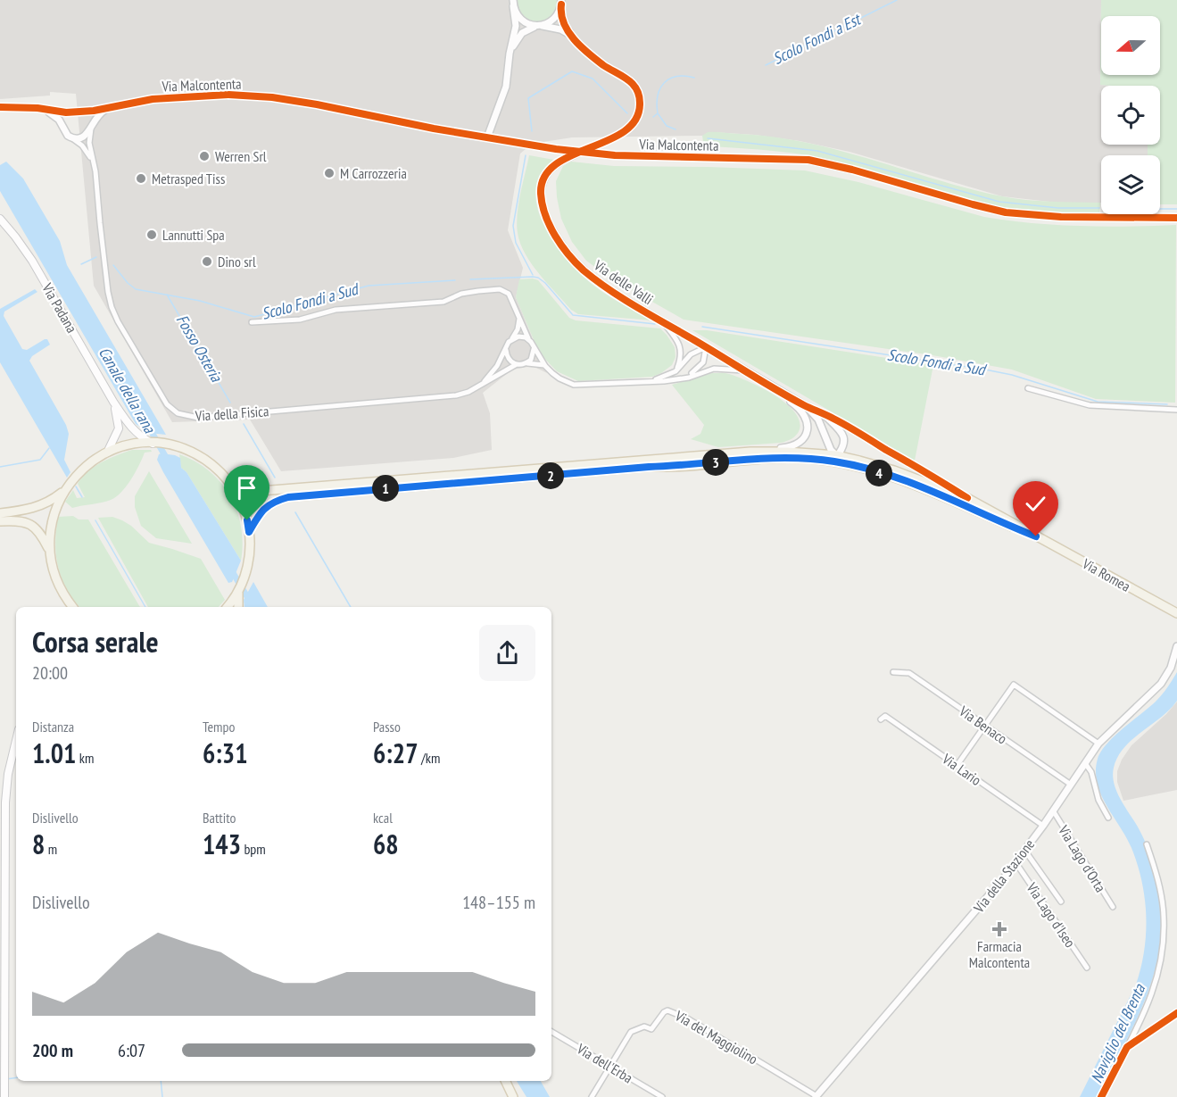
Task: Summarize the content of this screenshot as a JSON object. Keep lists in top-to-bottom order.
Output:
{
  "streets": {
    "main road": ["Via Padana", "Via Romea"],
    "street": [
      "Via Malcontenta",
      "Via delle Valli",
      "Via della Fisica",
      "Via Benaco",
      "Via Lario",
      "Via Lago d'Orta",
      "Via della Stazione",
      "Via Lago d'Iseo",
      "Via del Maggiolino",
      "Via dell'Erba"
    ]
  },
  "crossings": [
    ["Via Malcontenta", "Via della Fisica"],
    ["Via delle Valli", "Via della Fisica"],
    ["Via delle Valli", "Via Romea"],
    ["Via Benaco", "Via della Stazione"],
    ["Via Lario", "Via della Stazione"],
    ["Via Lago d'Orta", "Via della Stazione"],
    ["Via della Stazione", "Via Lago d'Iseo"],
    ["Via della Stazione", "Via del Maggiolino"],
    ["Via del Maggiolino", "Via dell'Erba"]
  ],
  "water": [
    "Scolo Fondi a Est",
    "Scolo Fondi a Sud",
    "Fosso Osteria",
    "Canale della rana",
    "Naviglio del Brenta"
  ],
  "places": {
    "other": [
      "Werren Srl",
      "M Carrozzeria",
      "Metrasped Tiss",
      "Lannutti Spa",
      "Dino srl"
    ],
    "health": ["Farmacia Malcontenta"]
  },
  "north": "left",
  "page": {
    "pins": [
      "3",
      "4",
      "2",
      "1"
    ],
    "heading": ["Corsa serale", "20:00"],
    "stats": [
      ["Distanza", "1.01 km"],
      ["Tempo", "6:31"],
      ["Passo", "6:27 /km"],
      ["Dislivello", "8 m"],
      ["Battito", "143 bpm"],
      ["kcal", "68"]
    ],
    "chart": ["Dislivello", "148–155 m"],
    "list": [
      {
        "name": "200 m",
        "note": "6:07"
      }
    ]
  }
}
